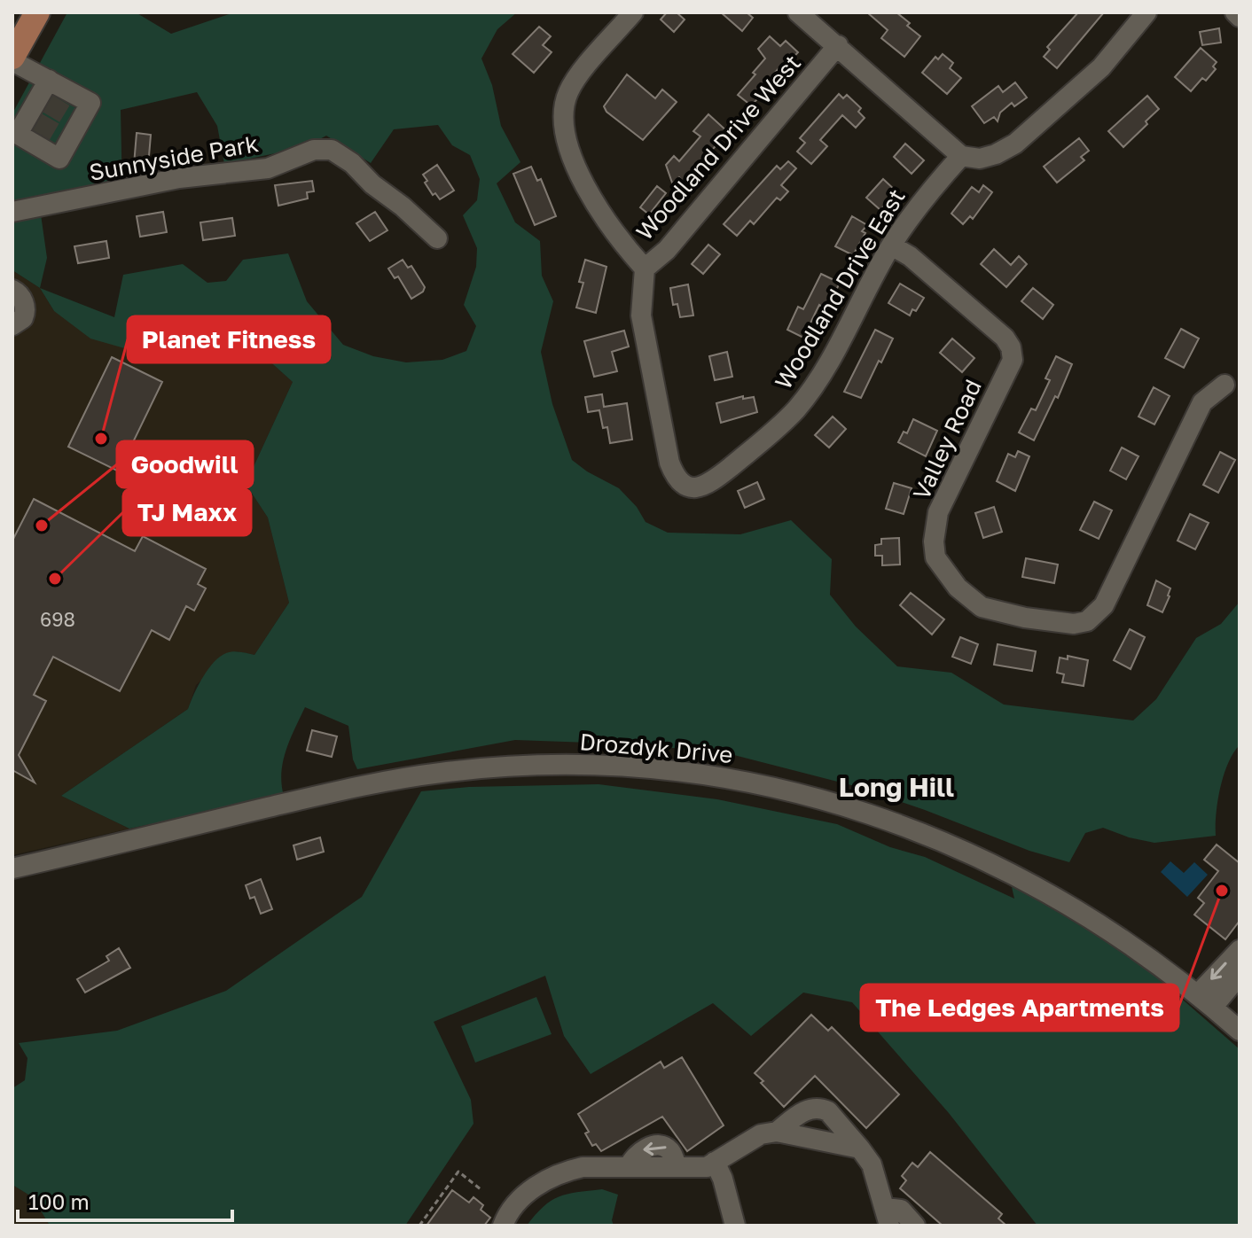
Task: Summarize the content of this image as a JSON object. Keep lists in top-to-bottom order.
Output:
{
  "streets": {
    "street": [
      "Woodland Drive West",
      "Sunnyside Park",
      "Woodland Drive East",
      "Valley Road",
      "Drozdyk Drive"
    ]
  },
  "crossings": [
    ["Woodland Drive West", "Woodland Drive East"],
    ["Woodland Drive East", "Valley Road"]
  ],
  "districts": ["Long Hill"],
  "places": [
    "Planet Fitness",
    "Goodwill",
    "TJ Maxx",
    "The Ledges Apartments"
  ],
  "house_numbers": ["698"],
  "scale_bar": "100 m"
}
